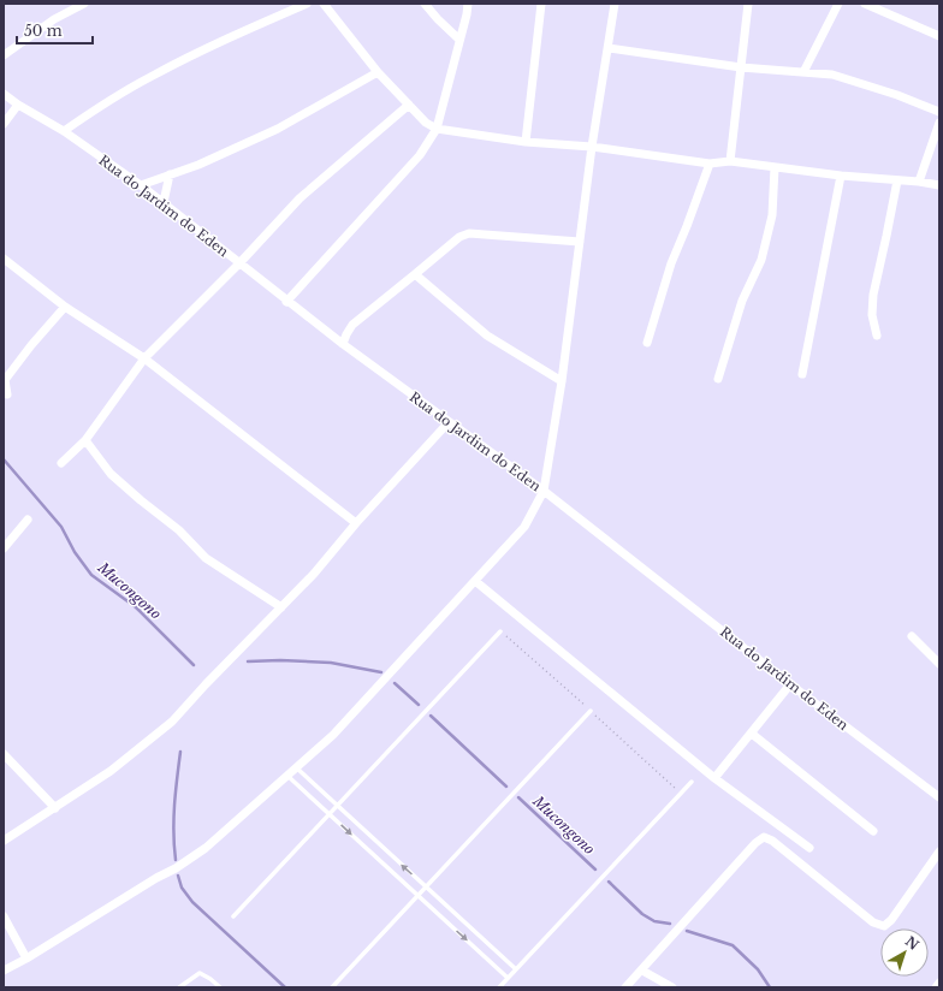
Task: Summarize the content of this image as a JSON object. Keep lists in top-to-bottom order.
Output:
{
  "streets": {
    "street": ["Rua do Jardim do Eden"]
  },
  "water": ["Mucongono"],
  "scale_bar": "50 m",
  "north": "top right"
}
